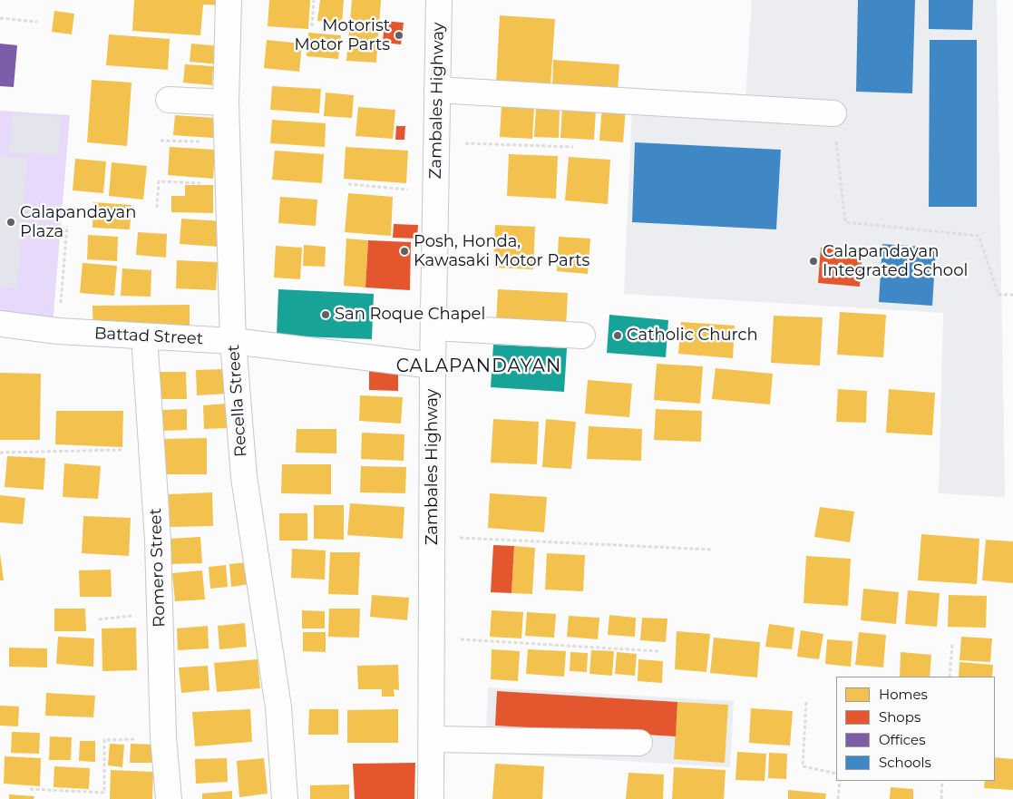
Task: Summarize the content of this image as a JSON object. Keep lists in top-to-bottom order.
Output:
{
  "streets": {
    "street": [
      "Zambales Highway",
      "Battad Street",
      "Recella Street",
      "Romero Street"
    ]
  },
  "crossings": [
    ["Zambales Highway", "Battad Street"],
    ["Battad Street", "Recella Street"],
    ["Battad Street", "Romero Street"]
  ],
  "districts": ["CALAPANDAYAN"],
  "places": [
    "Motorist Motor Parts",
    "Calapandayan Plaza",
    "Posh, Honda, Kawasaki Motor Parts",
    "Calapandayan Integrated School",
    "San Roque Chapel",
    "Catholic Church"
  ],
  "legend": [
    "Homes",
    "Shops",
    "Offices",
    "Schools"
  ]
}
